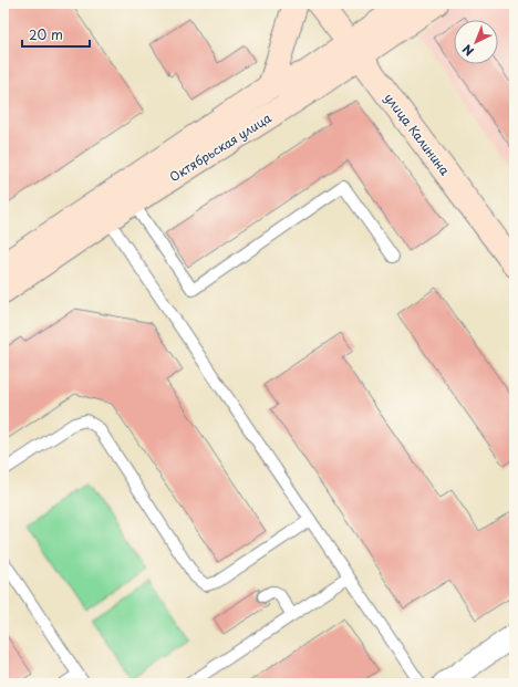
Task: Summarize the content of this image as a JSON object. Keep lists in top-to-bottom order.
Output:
{
  "streets": {
    "street": ["улица Калинина", "Октябрьская улица"]
  },
  "crossings": [
    ["улица Калинина", "Октябрьская улица"]
  ],
  "scale_bar": "20 m",
  "north": "bottom left"
}
